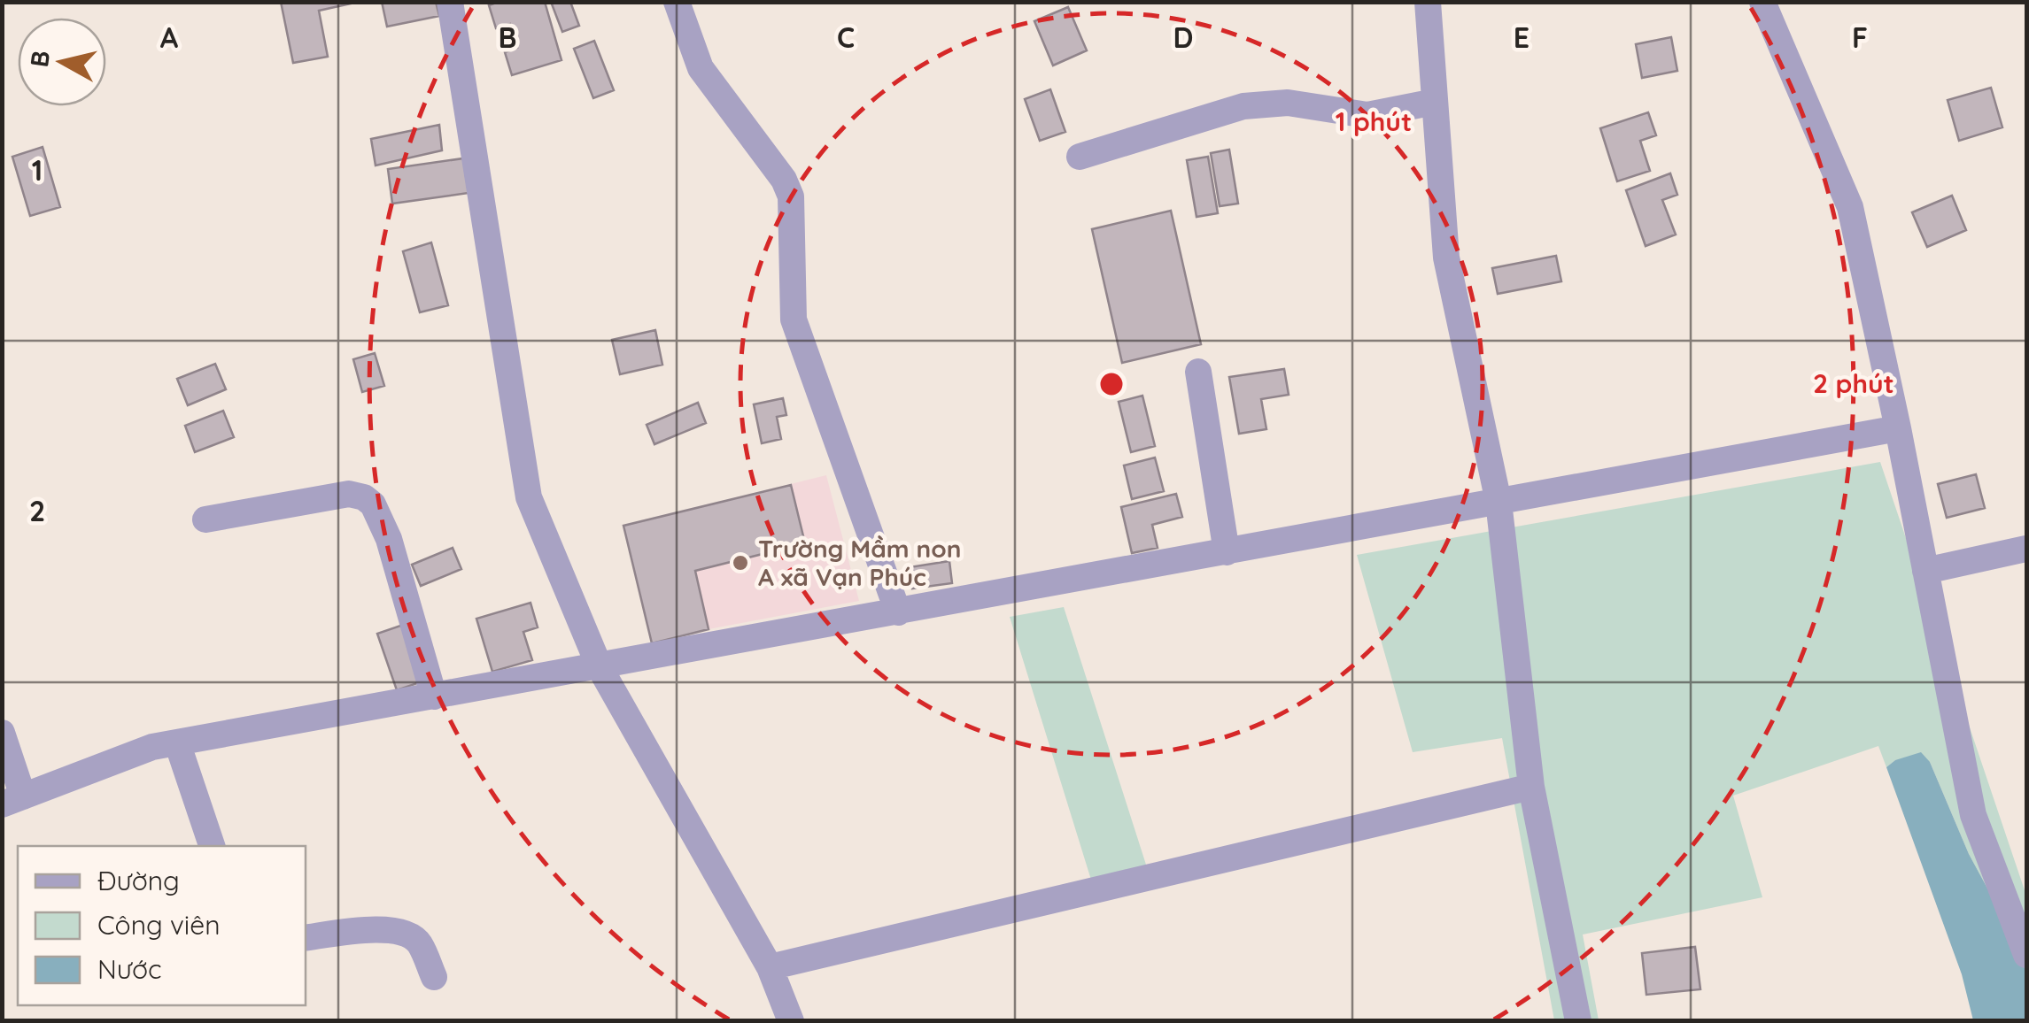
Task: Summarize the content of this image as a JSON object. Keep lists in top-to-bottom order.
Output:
{
  "places": ["Trường Mầm non A xã Vạn Phúc"],
  "legend": ["Đường", "Công viên", "Nước"],
  "north": "left",
  "grid": {
    "columns": [
      "A",
      "B",
      "C",
      "D",
      "E",
      "F"
    ],
    "rows": ["1", "2"]
  },
  "rings": ["1 phút", "2 phút"]
}
